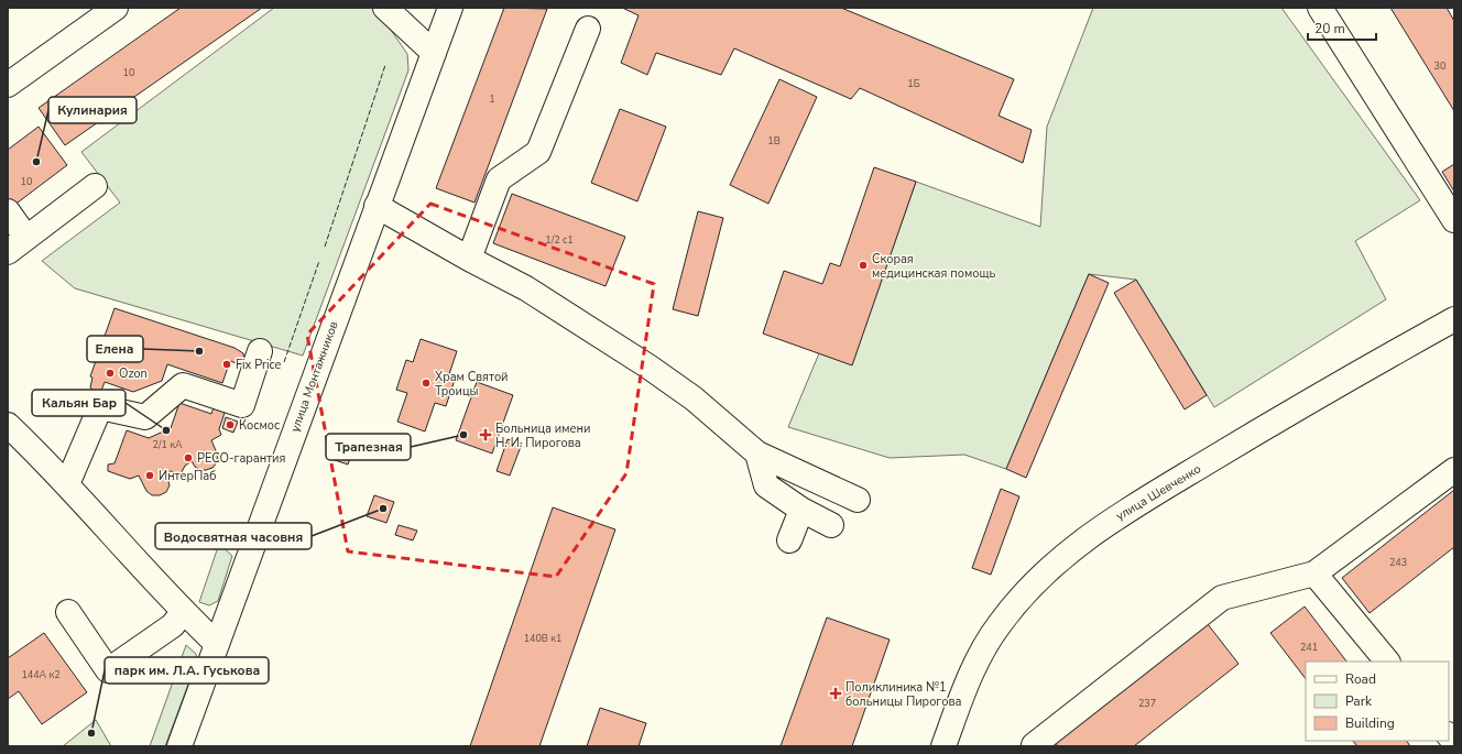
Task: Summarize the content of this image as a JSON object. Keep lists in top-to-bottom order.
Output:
{
  "streets": {
    "main road": ["улица Монтажников", "улица Шевченко"]
  },
  "places": {
    "other": [
      "Кулинария",
      "Скорая медицинская помощь",
      "Елена",
      "Fix Price",
      "Ozon",
      "Храм Святой Троицы",
      "Космос",
      "Кальян Бар",
      "Трапезная",
      "PECO-гарантия",
      "ИнтерПаб",
      "Водосвятная часовня",
      "парк им. Л.А. Гуськова"
    ],
    "health": ["Больница имени Н. И. Пирогова", "Поликлиника №1 больницы Пирогова"]
  },
  "house_numbers": [
    "30",
    "10",
    "1Б",
    "1",
    "1В",
    "10",
    "1/2 с1",
    "2/1 кА",
    "243",
    "140В к1",
    "241",
    "144А к2",
    "237"
  ],
  "legend": ["Road", "Park", "Building"],
  "scale_bar": "20 m"
}
